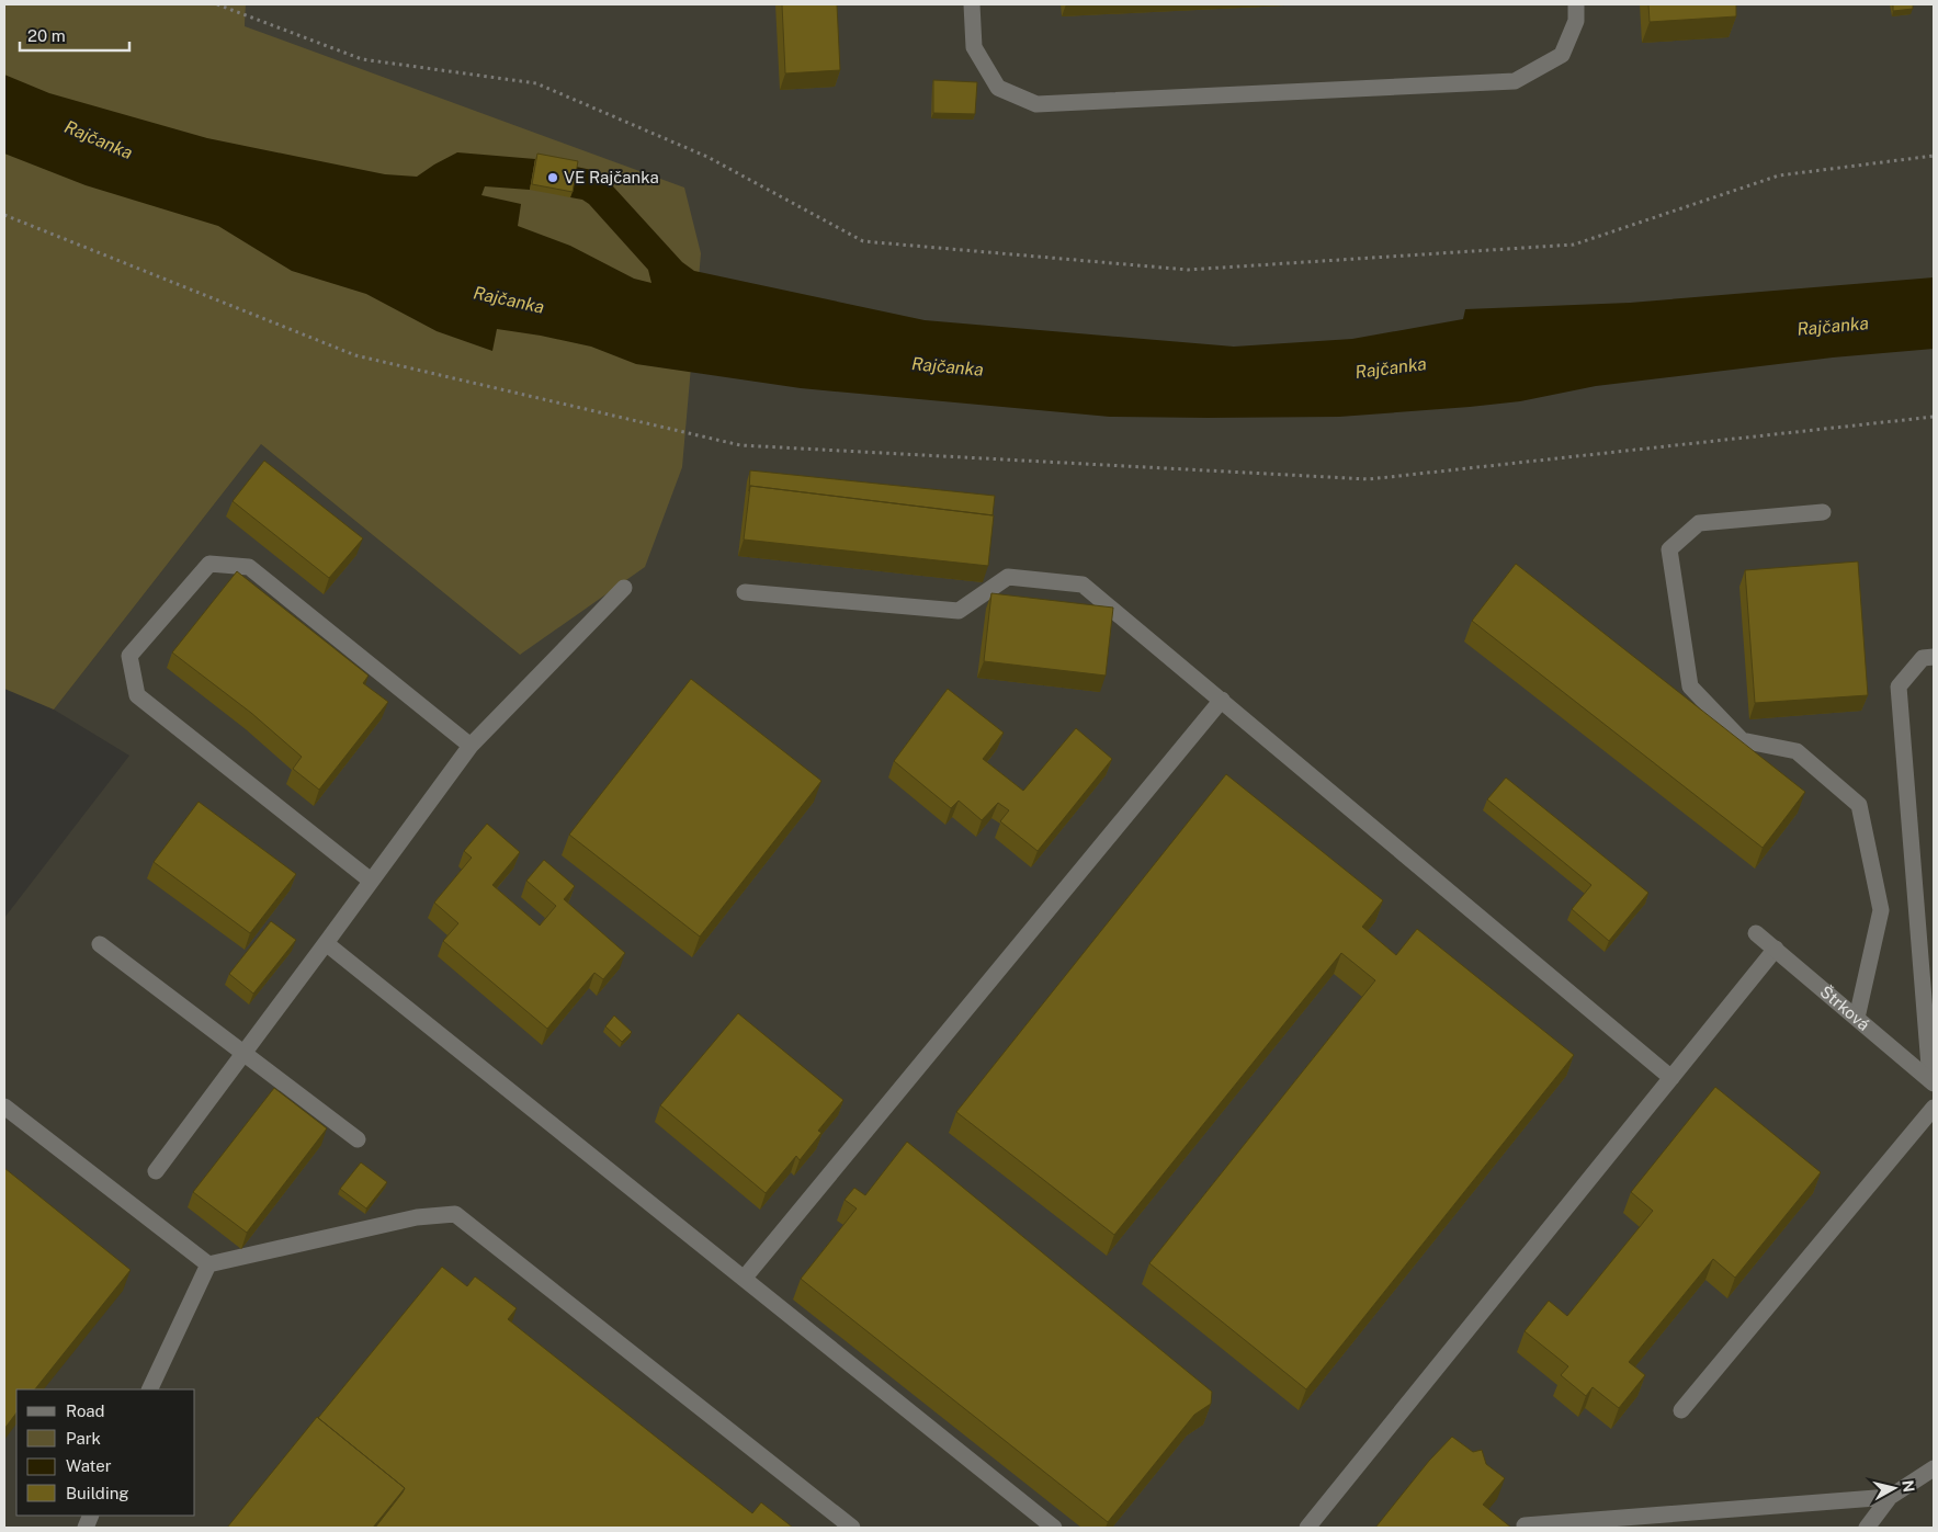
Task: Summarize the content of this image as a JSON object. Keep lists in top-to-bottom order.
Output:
{
  "streets": {
    "street": ["Štrková"]
  },
  "water": ["Rajčanka"],
  "places": ["VE Rajčanka"],
  "legend": [
    "Road",
    "Park",
    "Water",
    "Building"
  ],
  "scale_bar": "20 m",
  "north": "right"
}
